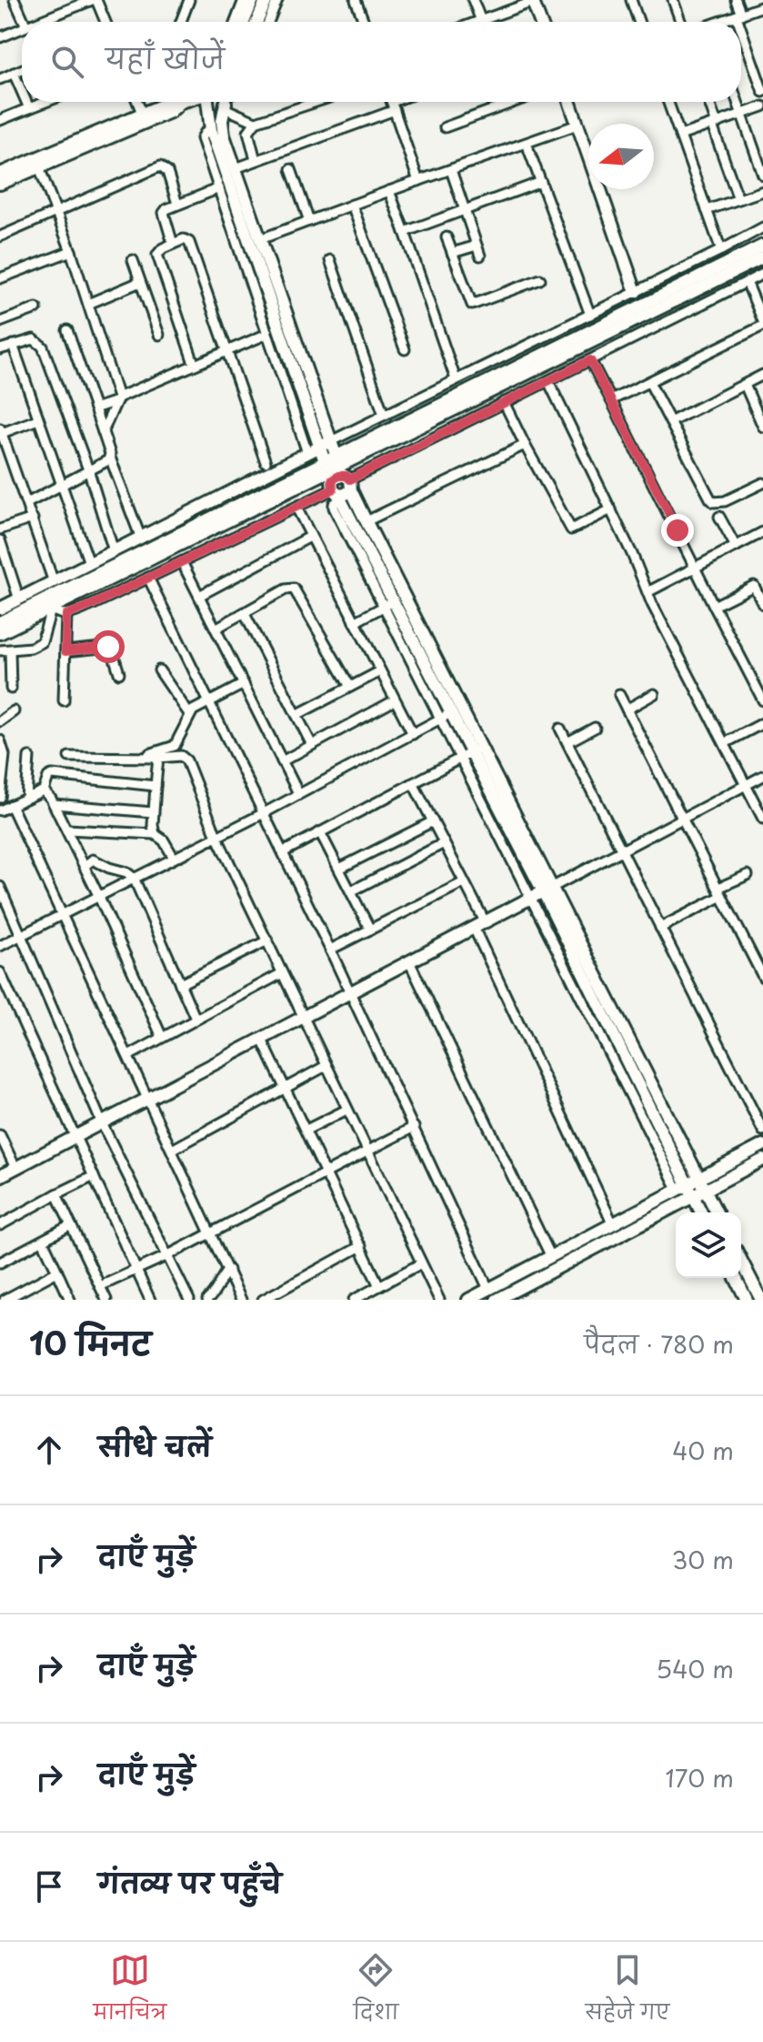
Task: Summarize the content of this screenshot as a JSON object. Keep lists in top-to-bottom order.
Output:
{
  "north": "left",
  "page": {
    "search": "यहाँ खोजें",
    "heading": ["10 मिनट", "पैदल · 780 m"],
    "list": [
      ["सीधे चलें", "40 m"],
      ["दाएँ मुड़ें", "30 m"],
      ["दाएँ मुड़ें", "540 m"],
      ["दाएँ मुड़ें", "170 m"],
      "गंतव्य पर पहुँचे"
    ],
    "nav": ["मानचित्र", "दिशा", "सहेजे गए"]
  }
}
